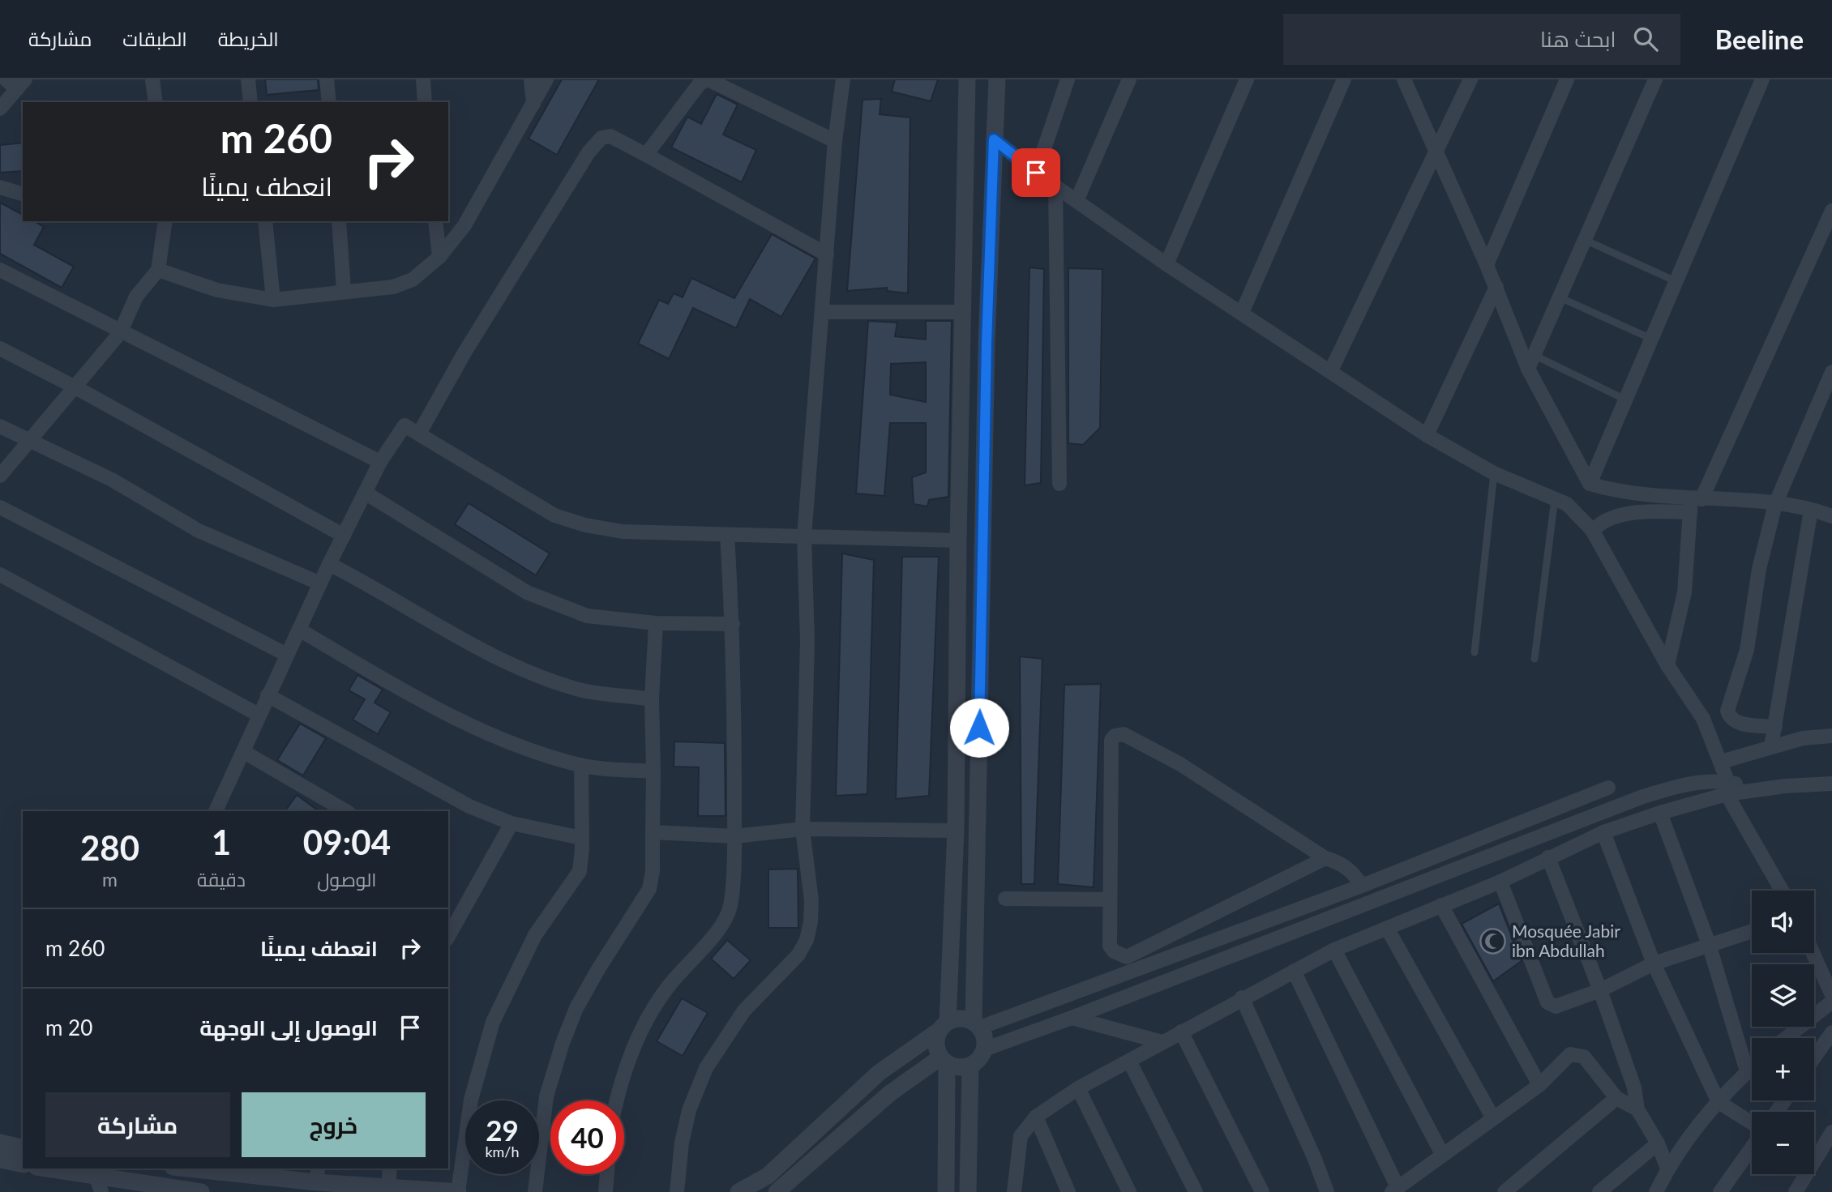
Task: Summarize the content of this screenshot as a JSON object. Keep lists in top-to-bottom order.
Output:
{
  "places": {
    "mosque": ["Mosquée Jabir ibn Abdullah"]
  },
  "page": {
    "header": "Beeline",
    "search": "ابحث هنا",
    "nav": ["الخريطة", "الطبقات", "مشاركة"],
    "turn": ["260 m", "انعطف يمينًا"],
    "eta": [
      "09:04",
      "الوصول",
      "1",
      "دقيقة",
      "280",
      "m"
    ],
    "map_buttons": ["+", "−"],
    "list": [
      {
        "name": "انعطف يمينًا",
        "value": "260 m"
      },
      {
        "name": "الوصول إلى الوجهة",
        "value": "20 m"
      }
    ],
    "buttons": ["خروج", "مشاركة"],
    "speed": "29 km/h",
    "limit": "40"
  }
}
